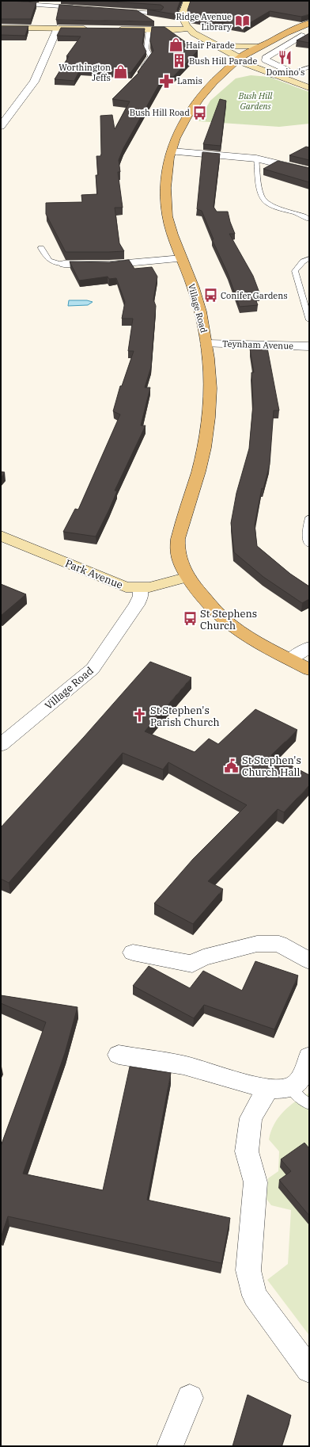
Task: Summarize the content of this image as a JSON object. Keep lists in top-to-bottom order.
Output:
{
  "streets": {
    "main road": ["Village Road"],
    "street": ["Teynham Avenue", "Park Avenue"]
  },
  "crossings": [
    ["Village Road", "Teynham Avenue"],
    ["Village Road", "Park Avenue"]
  ],
  "parks": ["Bush Hill Gardens"],
  "places": {
    "library": ["Ridge Avenue Library"],
    "shop": ["Hair Parade", "Worthington Jeffs"],
    "restaurant": ["Domino's"],
    "building": ["Bush Hill Parade"],
    "pharmacy": ["Lamis"],
    "bus stop": ["Bush Hill Road", "Conifer Gardens", "St Stephens Church"],
    "church": ["St Stephen's Parish Church"],
    "public building": ["St Stephen's Church Hall"]
  }
}
